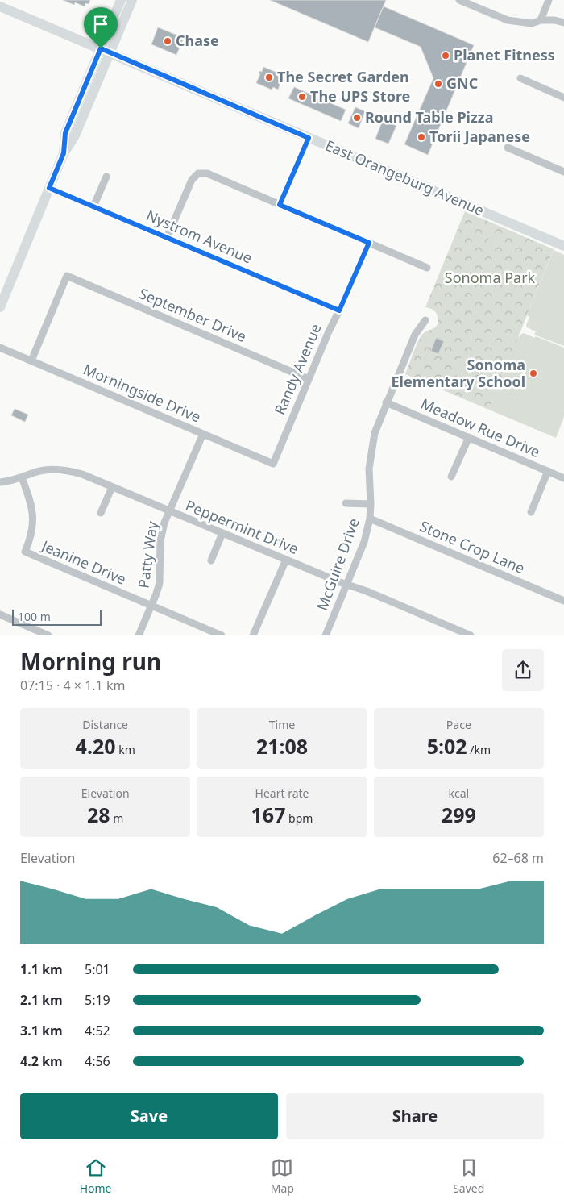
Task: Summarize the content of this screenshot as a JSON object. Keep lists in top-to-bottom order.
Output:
{
  "streets": {
    "street": [
      "East Orangeburg Avenue",
      "Nystrom Avenue",
      "September Drive",
      "Randy Avenue",
      "Morningside Drive",
      "Meadow Rue Drive",
      "Peppermint Drive",
      "Stone Crop Lane",
      "Patty Way",
      "Jeanine Drive",
      "McGuire Drive"
    ]
  },
  "crossings": [
    ["Nystrom Avenue", "Randy Avenue"],
    ["September Drive", "Randy Avenue"],
    ["September Drive", "Morningside Drive"],
    ["Randy Avenue", "Morningside Drive"],
    ["Morningside Drive", "Patty Way"],
    ["Meadow Rue Drive", "McGuire Drive"],
    ["Peppermint Drive", "Patty Way"],
    ["Peppermint Drive", "Jeanine Drive"],
    ["Peppermint Drive", "McGuire Drive"],
    ["Stone Crop Lane", "McGuire Drive"],
    ["Patty Way", "Jeanine Drive"]
  ],
  "parks": ["Sonoma Park"],
  "places": [
    "Chase",
    "Planet Fitness",
    "The Secret Garden",
    "GNC",
    "The UPS Store",
    "Round Table Pizza",
    "Torii Japanese",
    "Sonoma Elementary School"
  ],
  "scale_bar": "100 m",
  "page": {
    "scale": "100 m",
    "heading": ["Morning run", "07:15 · 4 × 1.1 km"],
    "stats": [
      ["Distance", "4.20 km"],
      ["Time", "21:08"],
      ["Pace", "5:02 /km"],
      ["Elevation", "28 m"],
      ["Heart rate", "167 bpm"],
      ["kcal", "299"]
    ],
    "chart": ["Elevation", "62–68 m"],
    "list": [
      {
        "name": "1.1 km",
        "note": "5:01"
      },
      {
        "name": "2.1 km",
        "note": "5:19"
      },
      {
        "name": "3.1 km",
        "note": "4:52"
      },
      {
        "name": "4.2 km",
        "note": "4:56"
      }
    ],
    "buttons": ["Save", "Share"],
    "tabs": ["Home", "Map", "Saved"]
  }
}
